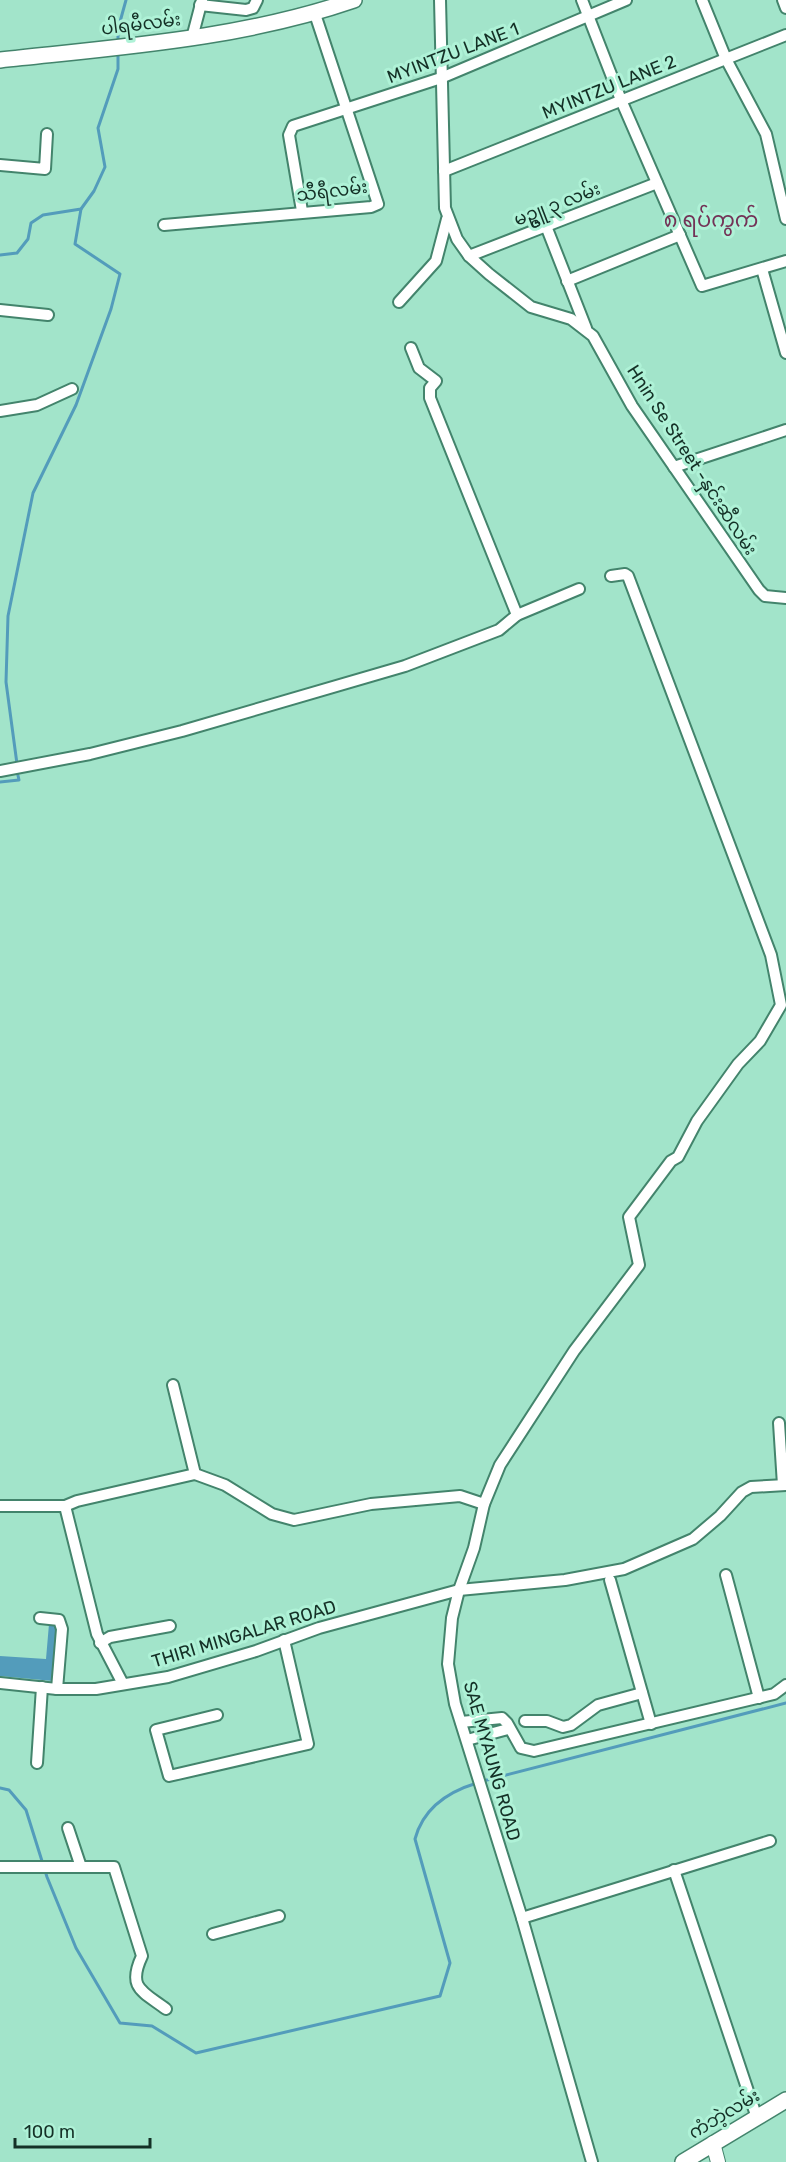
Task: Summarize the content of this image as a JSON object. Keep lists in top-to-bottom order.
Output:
{
  "streets": {
    "main road": ["ပါရမီလမ်း", "ကံဘဲ့လမ်း"],
    "street": [
      "MYINTZU LANE 1",
      "MYINTZU LANE 2",
      "သီရီလမ်း",
      "မဥ္ဇူ ၃ လမ်း",
      "Hnin Se Street -နှင်းဆီလမ်း",
      "THIRI MINGALAR ROAD",
      "SAE MYAUNG ROAD"
    ]
  },
  "crossings": [
    ["ပါရမီလမ်း", "သီရီလမ်း"],
    ["MYINTZU LANE 1", "သီရီလမ်း"],
    ["MYINTZU LANE 1", "Hnin Se Street -နှင်းဆီလမ်း"],
    ["MYINTZU LANE 2", "Hnin Se Street -နှင်းဆီလမ်း"],
    ["မဥ္ဇူ ၃ လမ်း", "Hnin Se Street -နှင်းဆီလမ်း"],
    ["THIRI MINGALAR ROAD", "SAE MYAUNG ROAD"]
  ],
  "districts": ["၈ ရပ်ကွက်"],
  "scale_bar": "100 m"
}
